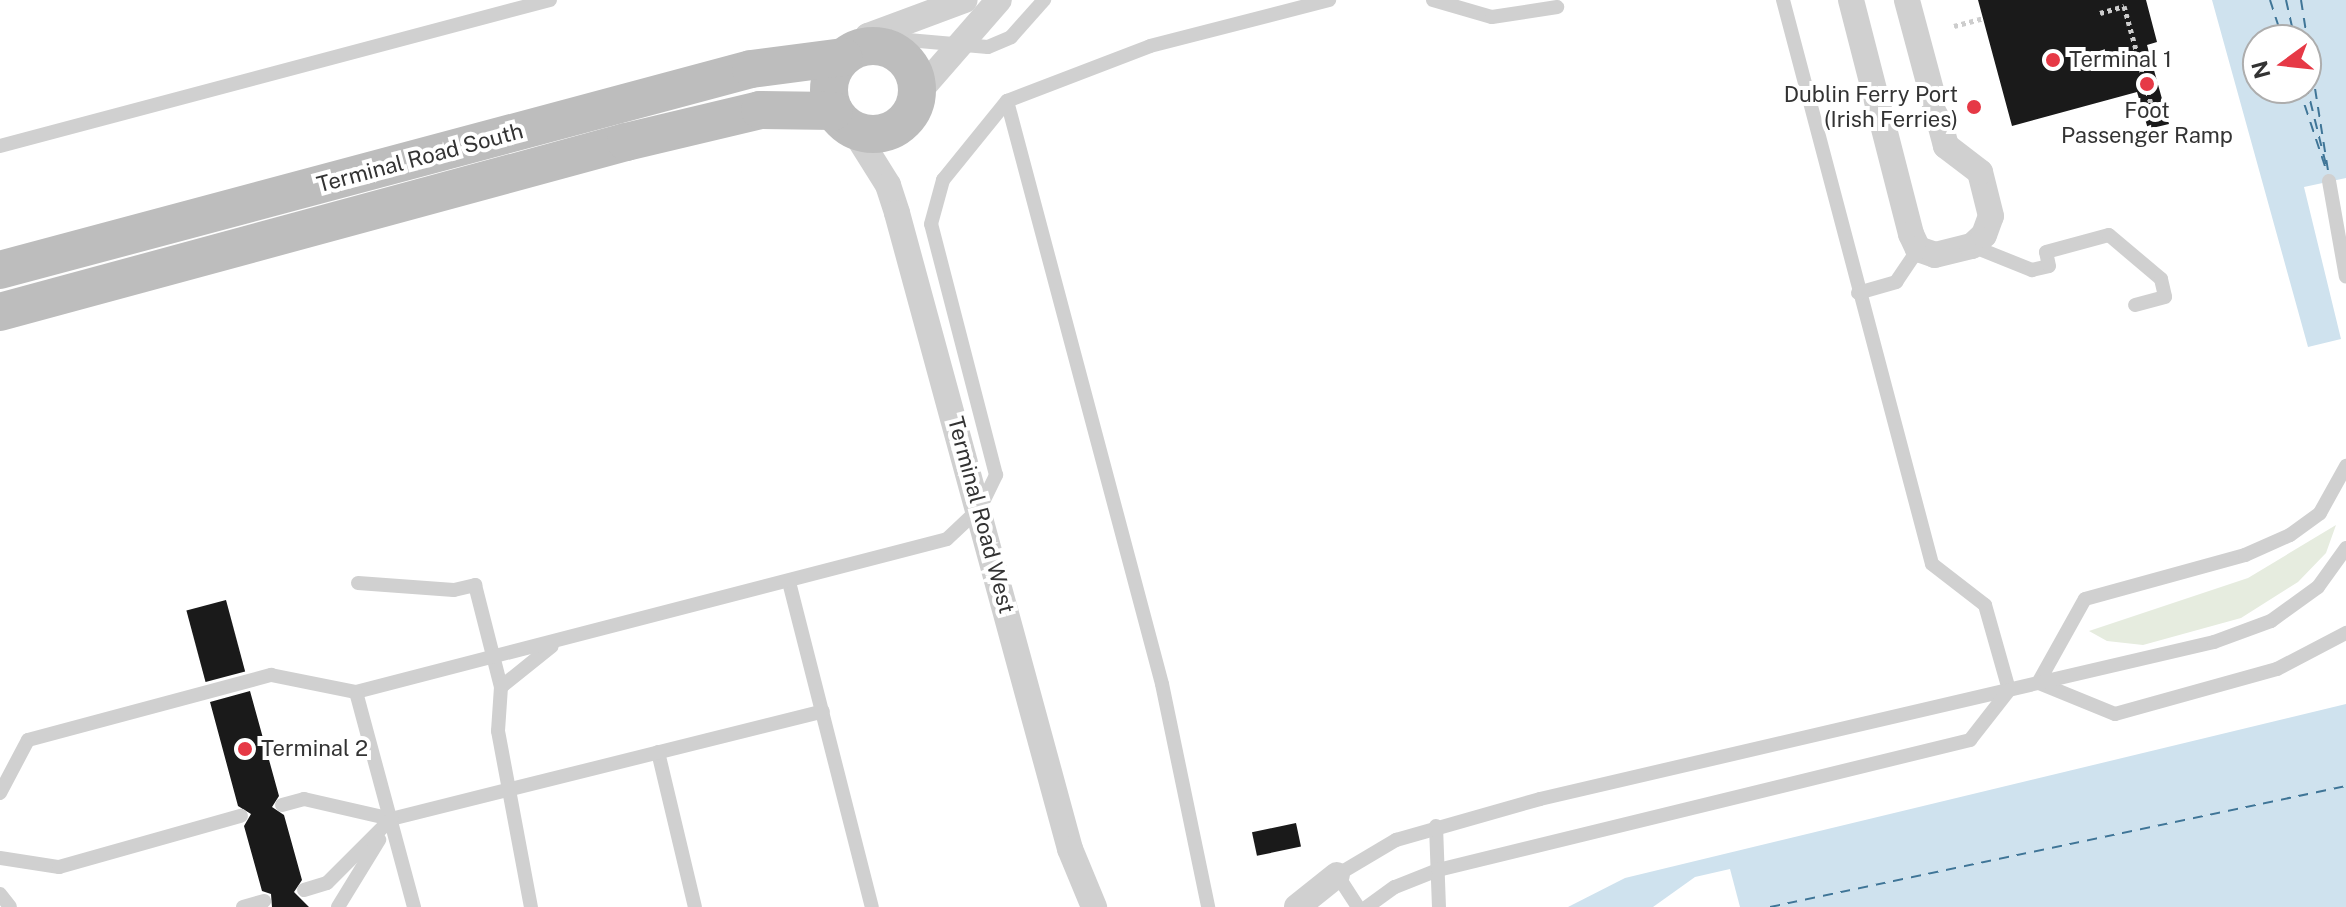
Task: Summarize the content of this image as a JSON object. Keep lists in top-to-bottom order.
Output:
{
  "streets": {
    "street": ["Terminal Road South", "Terminal Road West"]
  },
  "crossings": [
    ["Terminal Road South", "Terminal Road West"]
  ],
  "places": [
    "Terminal 1",
    "Foot Passenger Ramp",
    "Dublin Ferry Port (Irish Ferries)",
    "Terminal 2"
  ],
  "north": "left"
}
